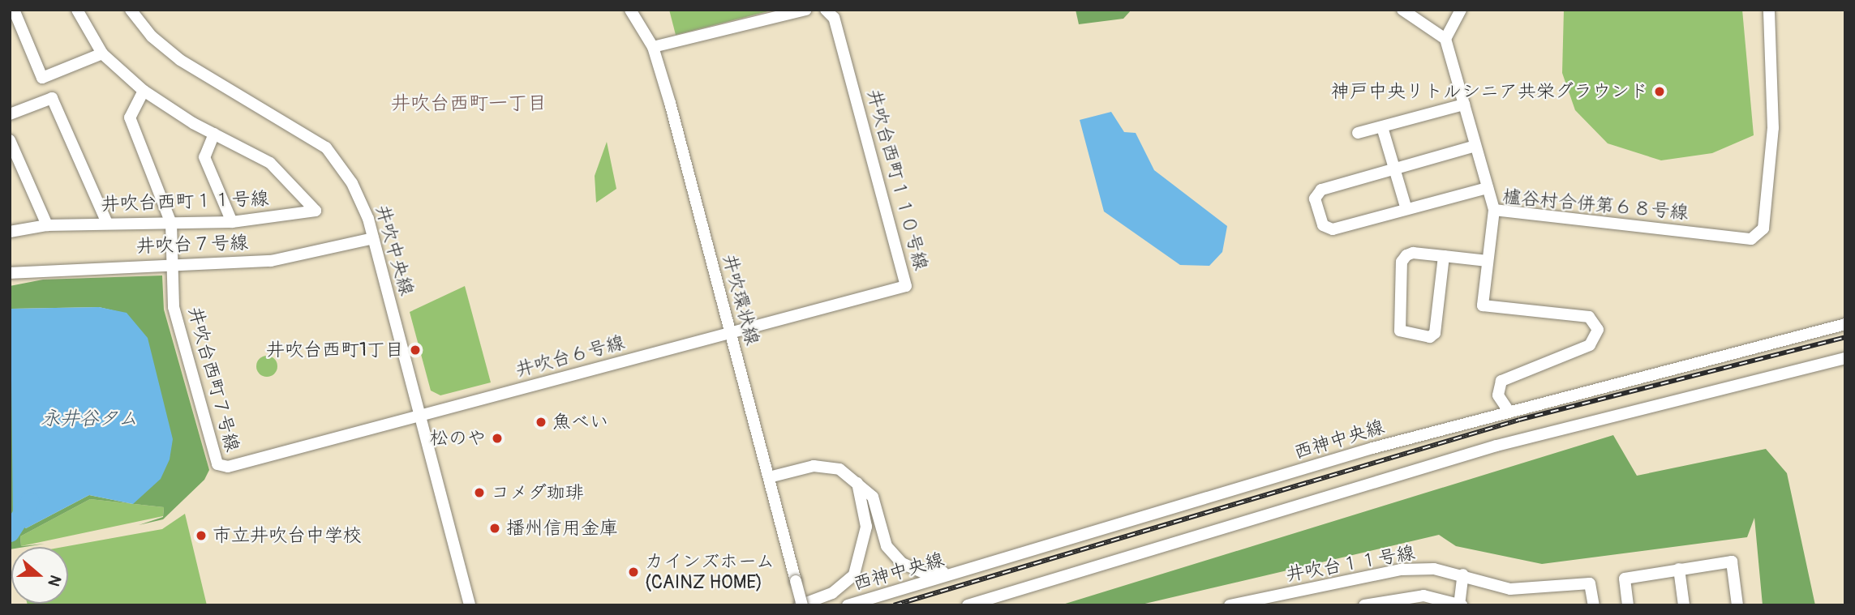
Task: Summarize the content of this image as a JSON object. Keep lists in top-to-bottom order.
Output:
{
  "streets": {
    "street": [
      "井吹台西町１１０号線",
      "井吹台西町１１号線",
      "櫨谷村合併第６８号線",
      "井吹台７号線",
      "井吹中央線",
      "井吹環状線",
      "井吹台６号線",
      "井吹台西町７号線",
      "西神中央線",
      "井吹台１１号線"
    ]
  },
  "crossings": [
    ["井吹台西町１１０号線", "井吹環状線"],
    ["井吹台西町１１０号線", "井吹台６号線"],
    ["櫨谷村合併第６８号線", "西神中央線"],
    ["井吹台７号線", "井吹中央線"],
    ["井吹台７号線", "井吹台西町７号線"],
    ["井吹中央線", "井吹台６号線"],
    ["井吹中央線", "井吹台西町７号線"],
    ["井吹環状線", "井吹台６号線"],
    ["井吹台６号線", "井吹台西町７号線"]
  ],
  "districts": ["井吹台西町一丁目"],
  "water": ["永井谷タム"],
  "places": [
    "神戸中央リトルシニア共栄グラウンド",
    "井吹台西町1丁目",
    "魚べい",
    "松のや",
    "コメダ珈琲",
    "播州信用金庫",
    "市立井吹台中学校",
    "カインズホーム (CAINZ HOME)"
  ],
  "north": "right"
}
